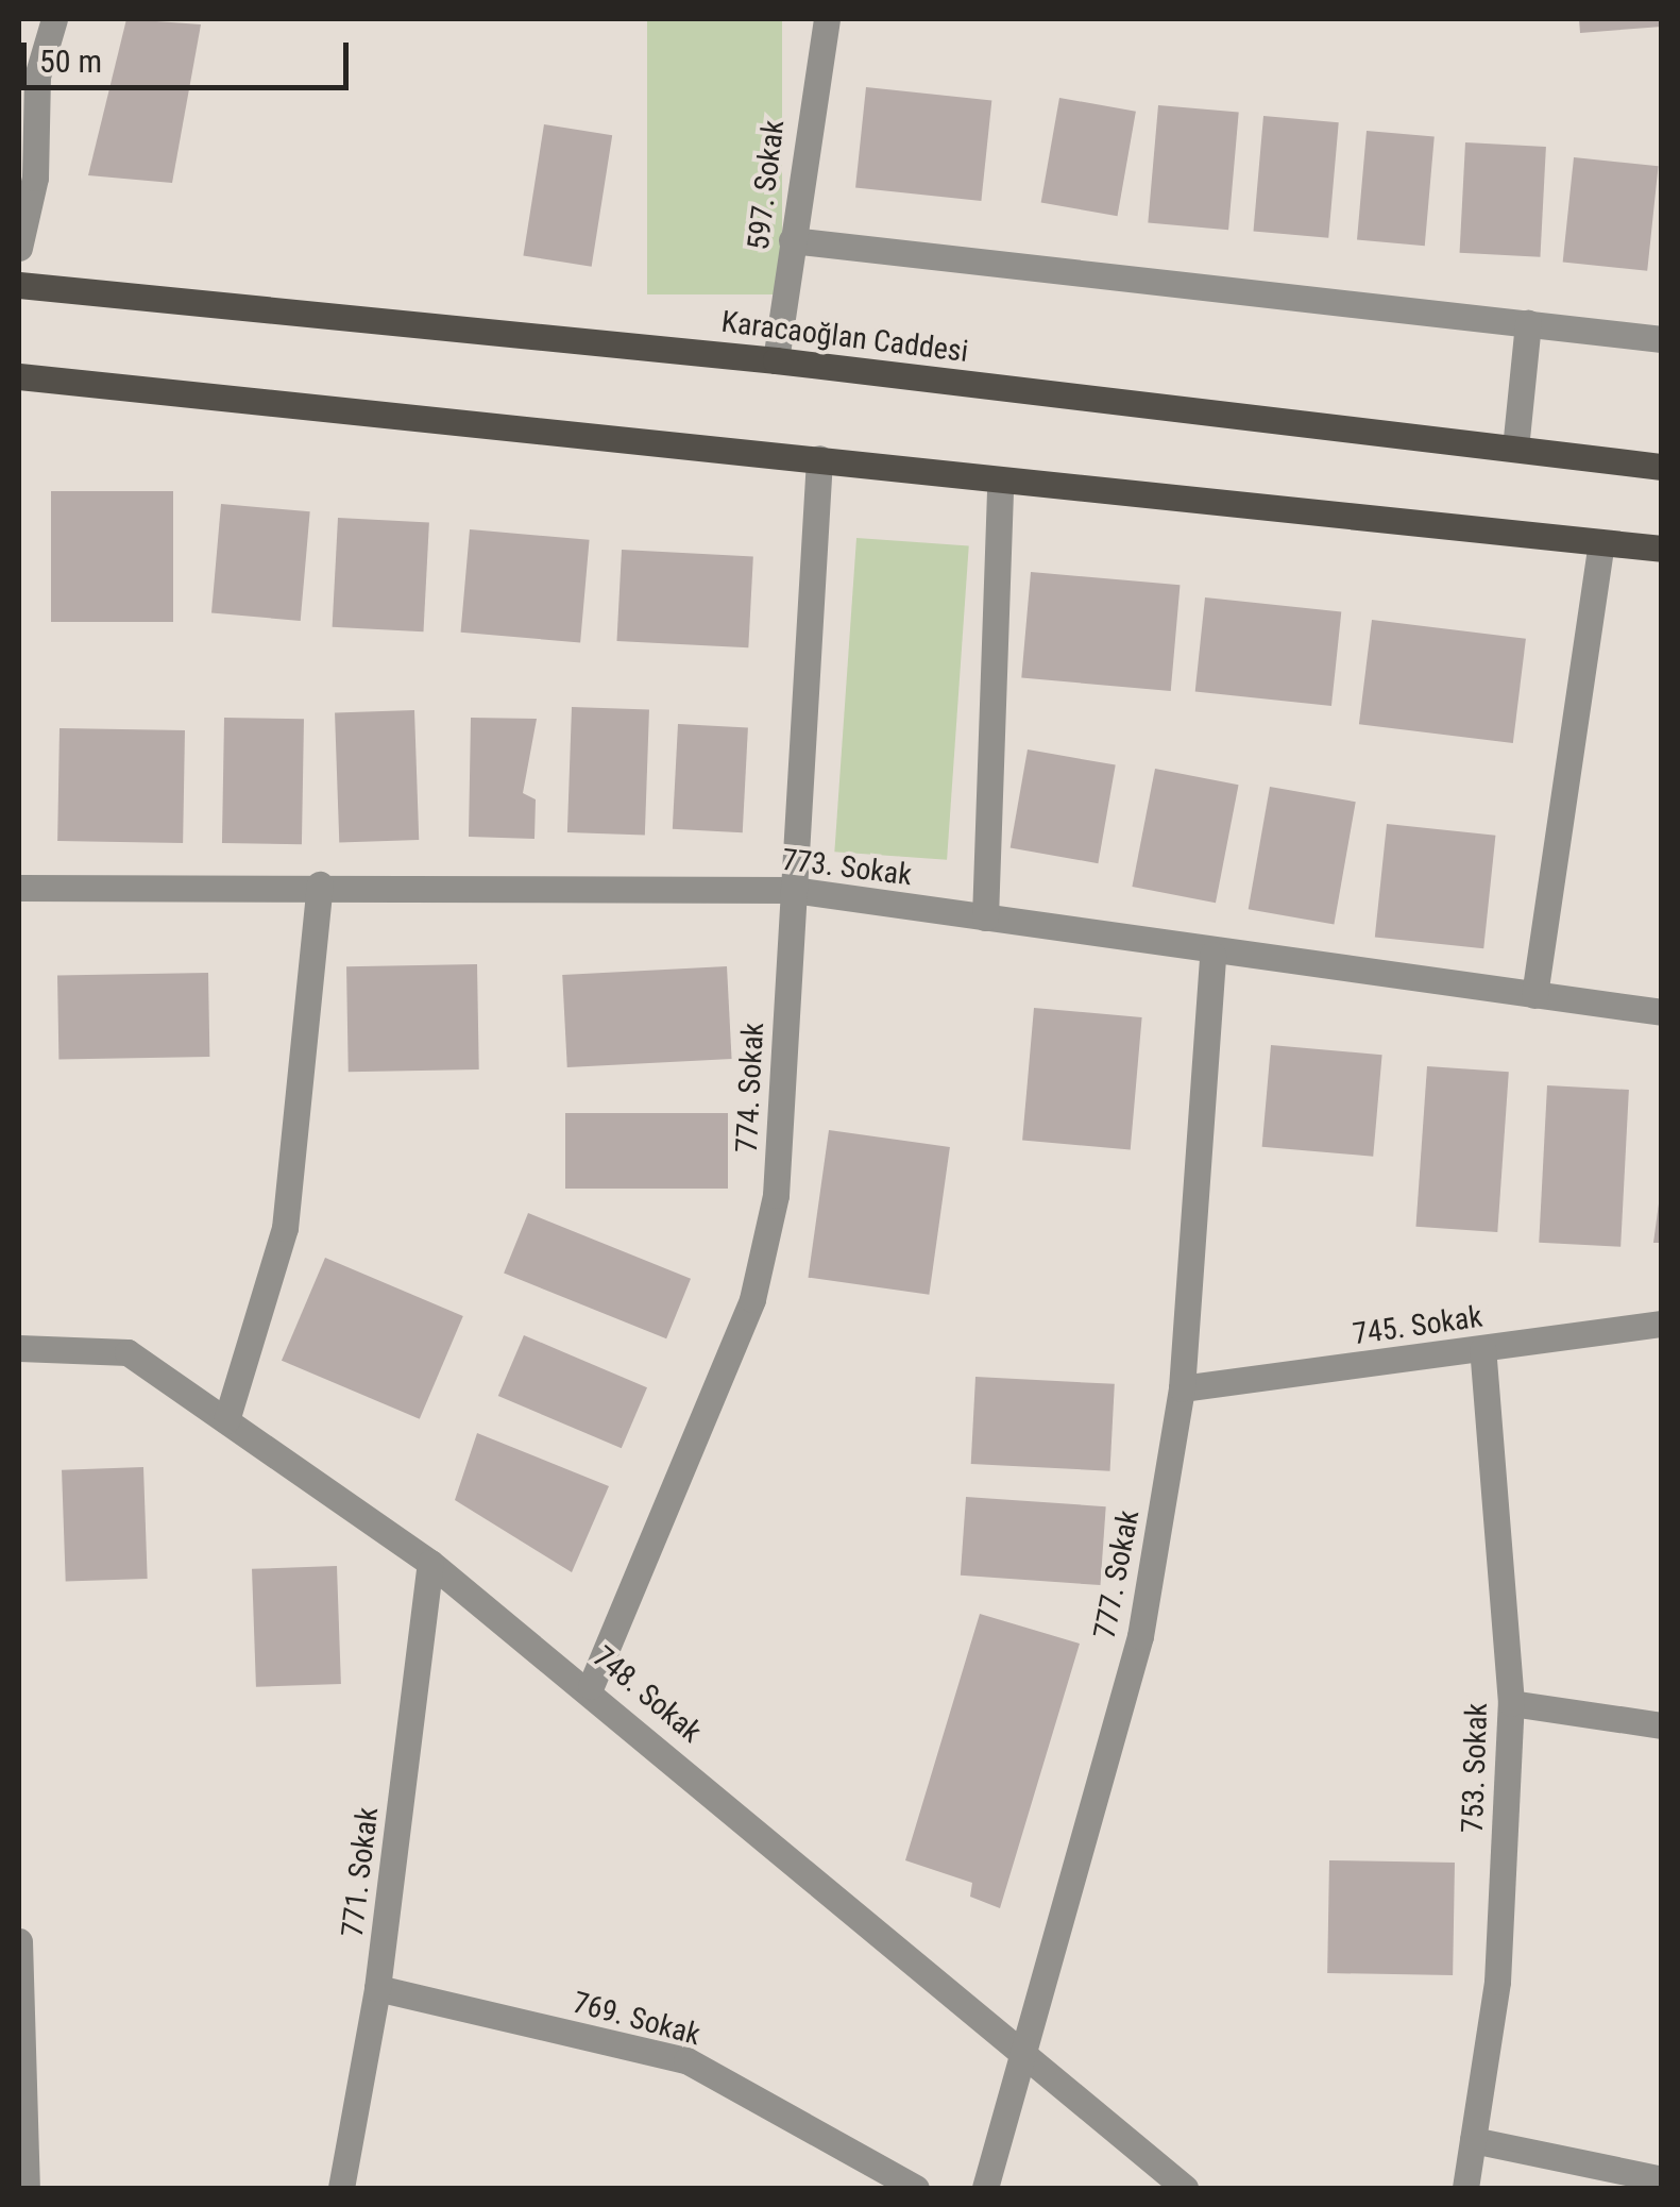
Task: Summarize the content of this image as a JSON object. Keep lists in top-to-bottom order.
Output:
{
  "streets": {
    "main road": ["Karacaoğlan Caddesi"],
    "street": [
      "597. Sokak",
      "773. Sokak",
      "774. Sokak",
      "745. Sokak",
      "777. Sokak",
      "748. Sokak",
      "753. Sokak",
      "771. Sokak",
      "769. Sokak"
    ]
  },
  "crossings": [
    ["597. Sokak", "Karacaoğlan Caddesi"],
    ["773. Sokak", "774. Sokak"],
    ["773. Sokak", "777. Sokak"],
    ["774. Sokak", "748. Sokak"],
    ["745. Sokak", "777. Sokak"],
    ["745. Sokak", "753. Sokak"],
    ["777. Sokak", "748. Sokak"],
    ["748. Sokak", "771. Sokak"],
    ["771. Sokak", "769. Sokak"]
  ],
  "scale_bar": "50 m"
}
